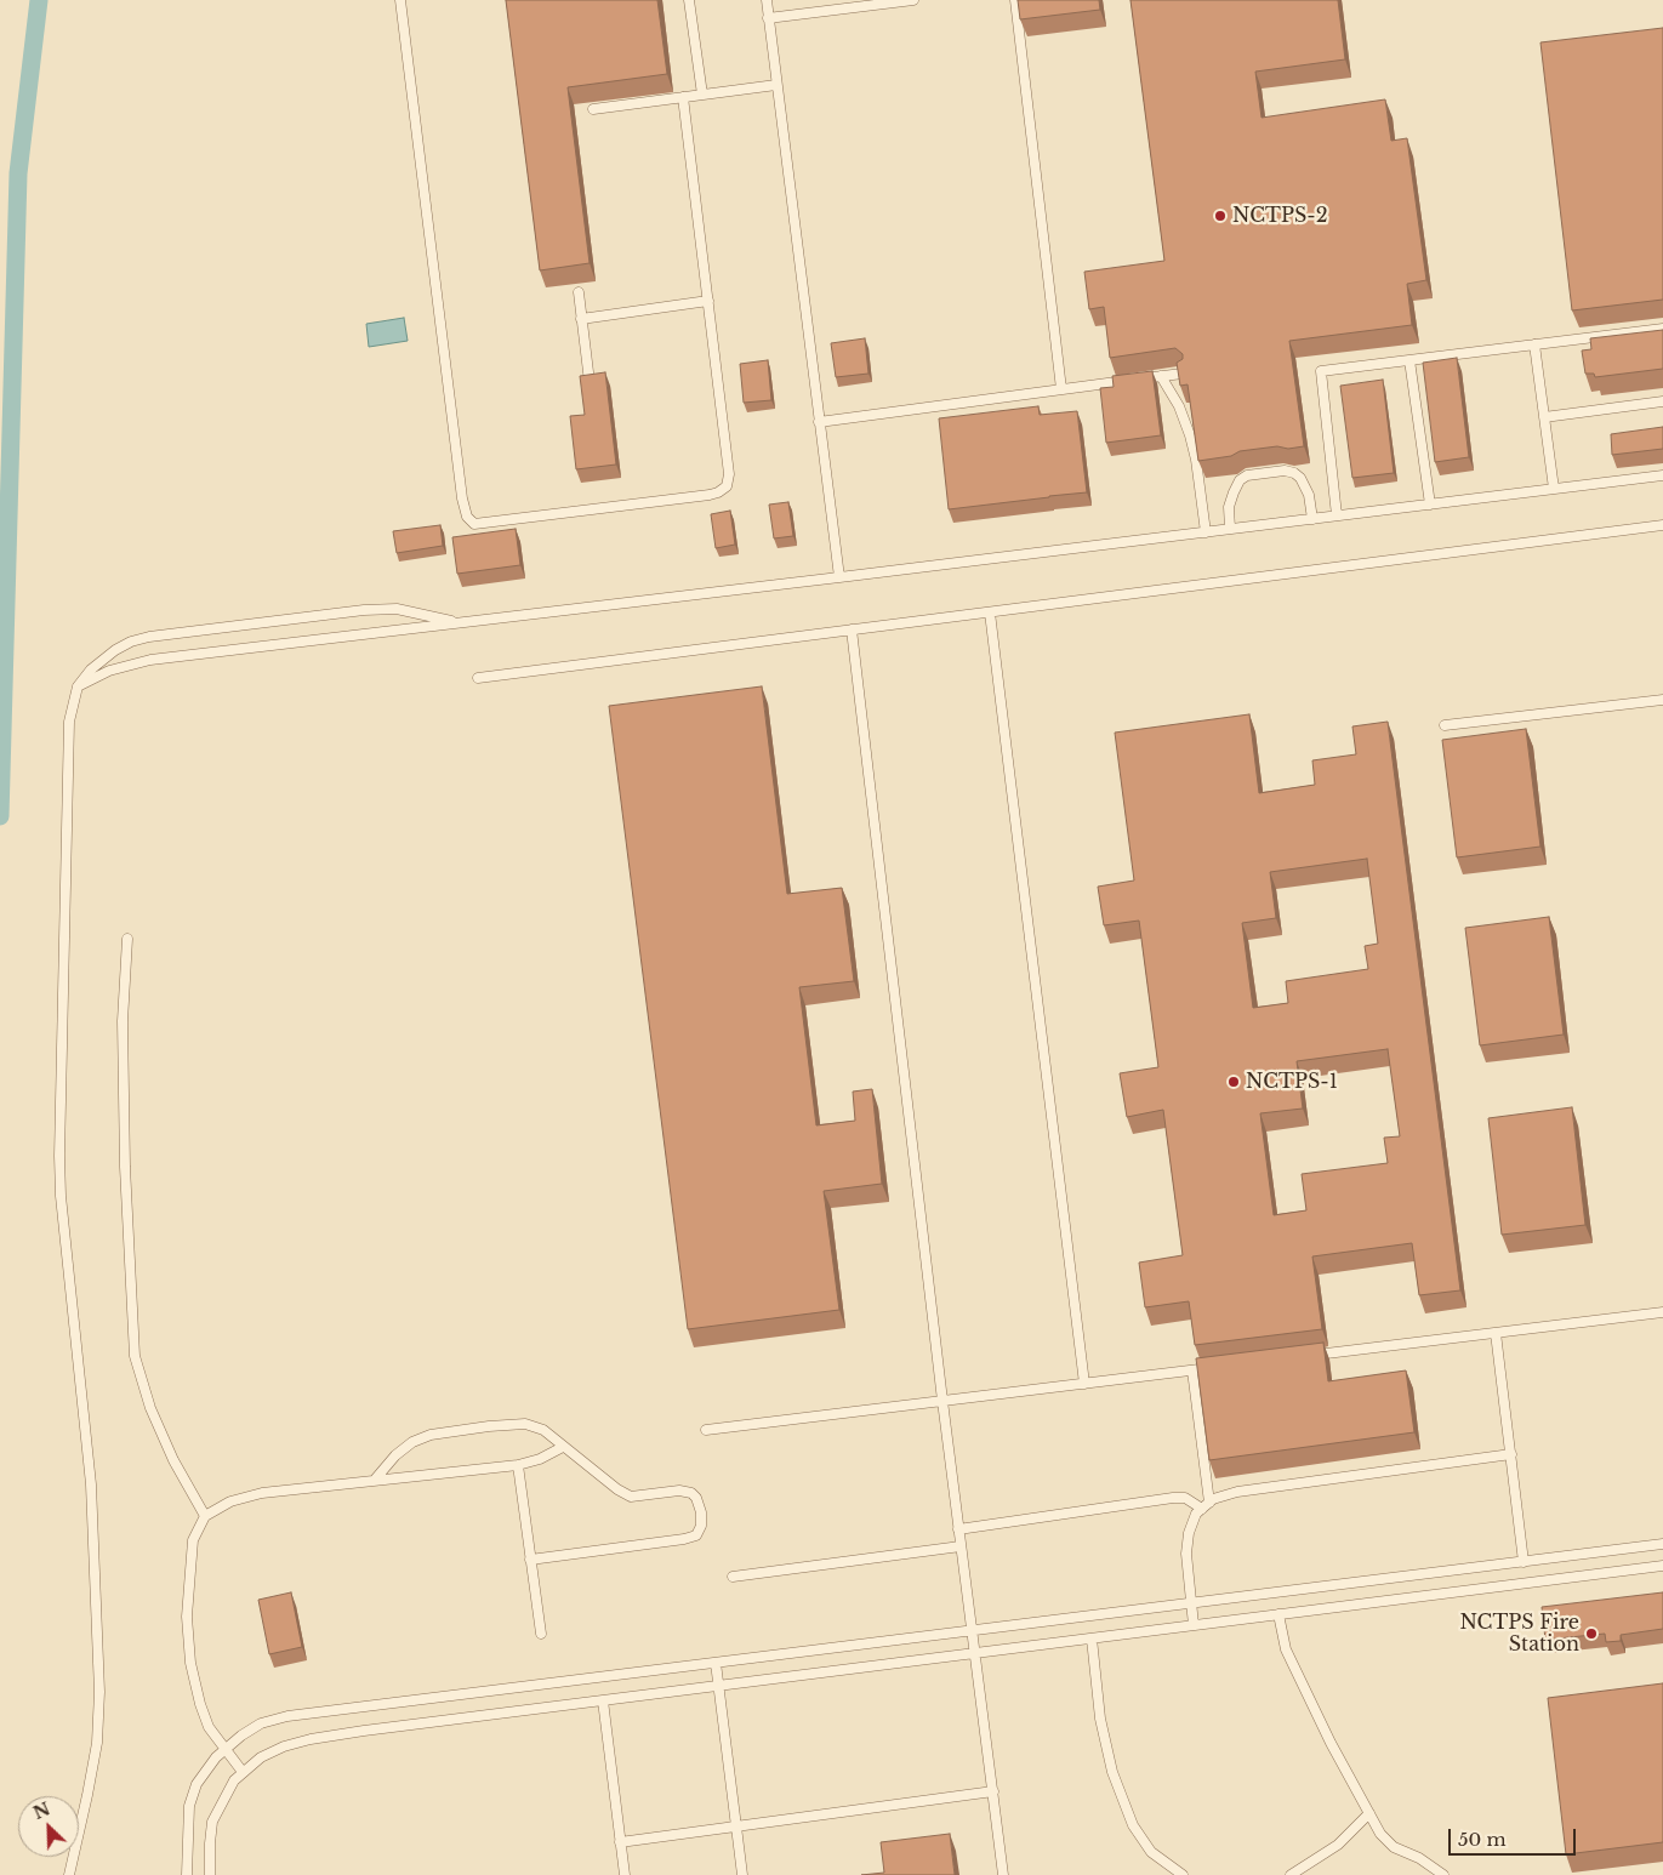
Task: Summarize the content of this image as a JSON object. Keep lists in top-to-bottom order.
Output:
{
  "places": ["NCTPS-2", "NCTPS-1", "NCTPS Fire Station"],
  "scale_bar": "50 m",
  "north": "top left"
}
